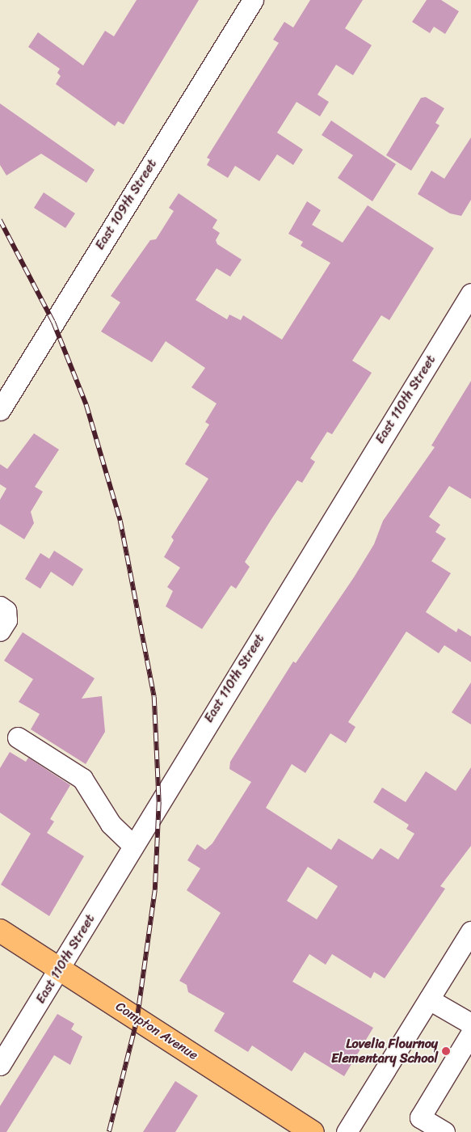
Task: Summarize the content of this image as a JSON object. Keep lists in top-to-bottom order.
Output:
{
  "streets": {
    "main road": ["Compton Avenue"],
    "street": ["East 109th Street", "East 110th Street"]
  },
  "crossings": [
    ["East 110th Street", "Compton Avenue"]
  ],
  "places": ["Lovelia Flournoy Elementary School"]
}
